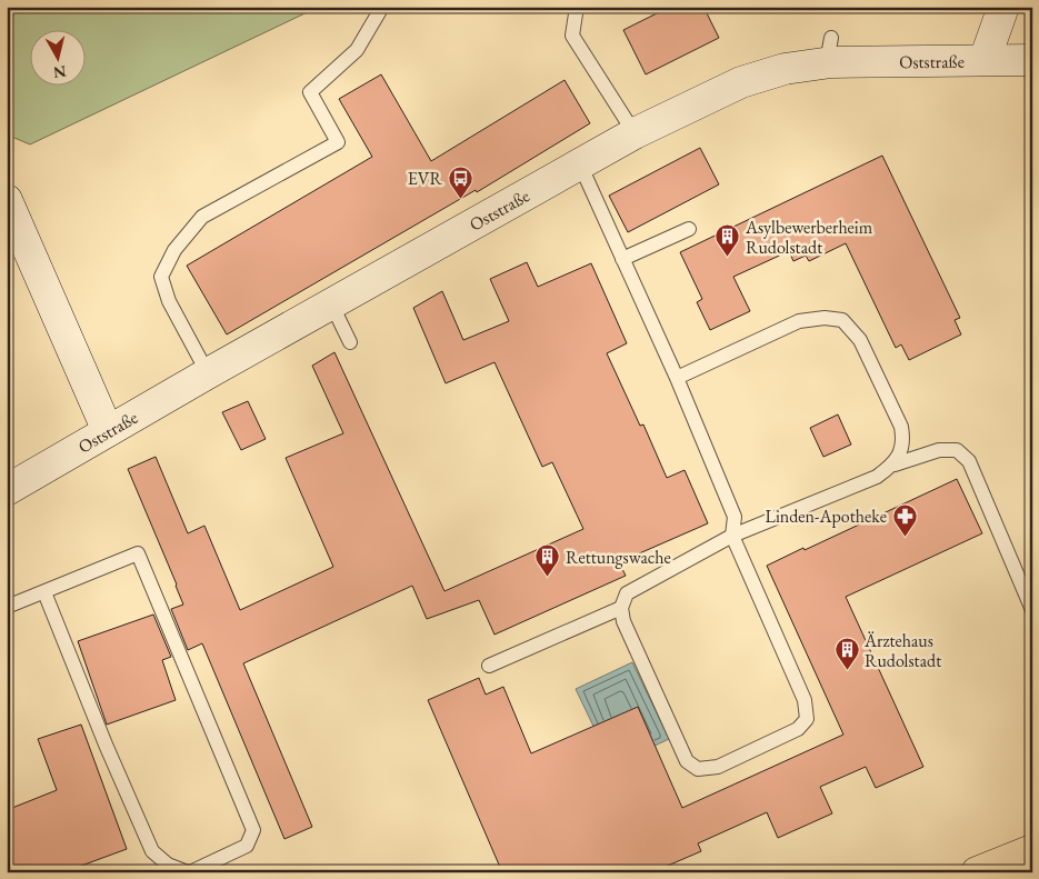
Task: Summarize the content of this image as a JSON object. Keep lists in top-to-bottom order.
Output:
{
  "streets": {
    "main road": ["Oststraße"]
  },
  "places": {
    "bus stop": ["EVR"],
    "building": ["Asylbewerberheim Rudolstadt", "Rettungswache", "Ärztehaus Rudolstadt"],
    "pharmacy": ["Linden-Apotheke"]
  },
  "north": "bottom"
}
